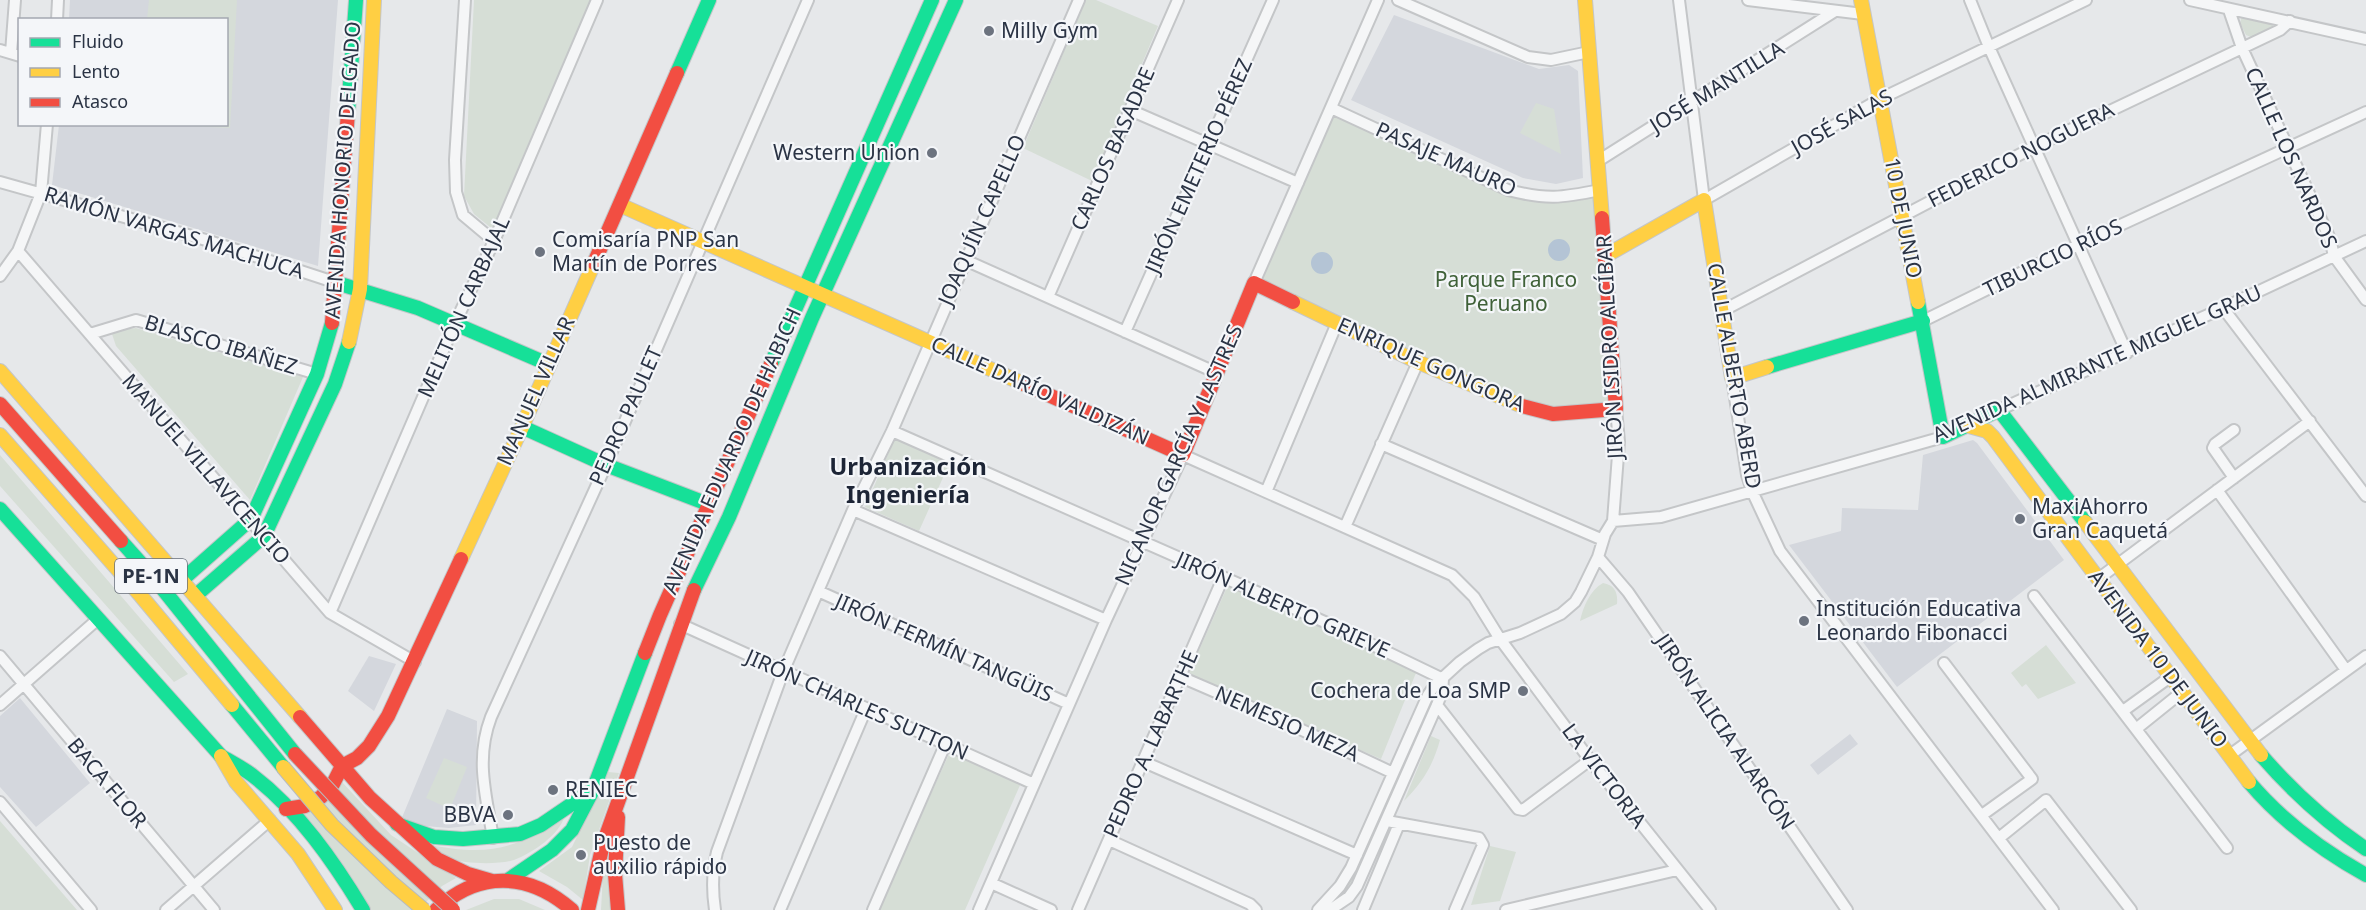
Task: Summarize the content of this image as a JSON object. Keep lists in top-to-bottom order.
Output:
{
  "streets": {
    "main road": [
      "JOSÉ SALAS",
      "AVENIDA HONORIO DELGADO",
      "10 DE JUNIO",
      "RAMÓN VARGAS MACHUCA",
      "TIBURCIO RÍOS",
      "JIRÓN ISIDRO ALCÍBAR",
      "AVENIDA ALMIRANTE MIGUEL GRAU",
      "ENRIQUE GONGORA",
      "CALLE ALBERTO ABERD",
      "MANUEL VILLAR",
      "CALLE DARÍO VALDIZÁN",
      "AVENIDA EDUARDO DE HABICH",
      "NICANOR GARCÍA Y LASTRES",
      "PE-1N",
      "AVENIDA 10 DE JUNIO"
    ],
    "street": [
      "JOSÉ MANTILLA",
      "CARLOS BASADRE",
      "FEDERICO NOGUERA",
      "CALLE LOS NARDOS",
      "PASAJE MAURO",
      "JIRÓN EMETERIO PÉREZ",
      "JOAQUÍN CAPELLO",
      "MELITÓN CARBAJAL",
      "BLASCO IBAÑEZ",
      "PEDRO PAULET",
      "MANUEL VILLAVICENCIO",
      "JIRÓN ALBERTO GRIEVE",
      "JIRÓN FERMÍN TANGÜIS",
      "JIRÓN CHARLES SUTTON",
      "NEMESIO MEZA",
      "JIRÓN ALICIA ALARCÓN",
      "PEDRO A. LABARTHE",
      "LA VICTORIA",
      "BACA FLOR"
    ]
  },
  "crossings": [
    ["JOSÉ MANTILLA", "JIRÓN ISIDRO ALCÍBAR"],
    ["JOSÉ MANTILLA", "CALLE ALBERTO ABERD"],
    ["JOSÉ SALAS", "10 DE JUNIO"],
    ["JOSÉ SALAS", "JIRÓN ISIDRO ALCÍBAR"],
    ["JOSÉ SALAS", "CALLE ALBERTO ABERD"],
    ["FEDERICO NOGUERA", "CALLE LOS NARDOS"],
    ["FEDERICO NOGUERA", "10 DE JUNIO"],
    ["FEDERICO NOGUERA", "CALLE ALBERTO ABERD"],
    ["CALLE LOS NARDOS", "TIBURCIO RÍOS"],
    ["CALLE LOS NARDOS", "AVENIDA ALMIRANTE MIGUEL GRAU"],
    ["PASAJE MAURO", "JIRÓN ISIDRO ALCÍBAR"],
    ["PASAJE MAURO", "NICANOR GARCÍA Y LASTRES"],
    ["AVENIDA HONORIO DELGADO", "RAMÓN VARGAS MACHUCA"],
    ["AVENIDA HONORIO DELGADO", "BLASCO IBAÑEZ"],
    ["AVENIDA HONORIO DELGADO", "MANUEL VILLAVICENCIO"],
    ["10 DE JUNIO", "TIBURCIO RÍOS"],
    ["10 DE JUNIO", "AVENIDA ALMIRANTE MIGUEL GRAU"],
    ["JOAQUÍN CAPELLO", "CALLE DARÍO VALDIZÁN"],
    ["JOAQUÍN CAPELLO", "JIRÓN ALBERTO GRIEVE"],
    ["JOAQUÍN CAPELLO", "JIRÓN FERMÍN TANGÜIS"],
    ["JOAQUÍN CAPELLO", "JIRÓN CHARLES SUTTON"],
    ["RAMÓN VARGAS MACHUCA", "MELITÓN CARBAJAL"],
    ["RAMÓN VARGAS MACHUCA", "MANUEL VILLAR"],
    ["TIBURCIO RÍOS", "CALLE ALBERTO ABERD"],
    ["MELITÓN CARBAJAL", "MANUEL VILLAVICENCIO"],
    ["BLASCO IBAÑEZ", "MANUEL VILLAVICENCIO"],
    ["JIRÓN ISIDRO ALCÍBAR", "AVENIDA ALMIRANTE MIGUEL GRAU"],
    ["JIRÓN ISIDRO ALCÍBAR", "ENRIQUE GONGORA"],
    ["JIRÓN ISIDRO ALCÍBAR", "CALLE DARÍO VALDIZÁN"],
    ["JIRÓN ISIDRO ALCÍBAR", "JIRÓN ALBERTO GRIEVE"],
    ["JIRÓN ISIDRO ALCÍBAR", "NEMESIO MEZA"],
    ["JIRÓN ISIDRO ALCÍBAR", "JIRÓN ALICIA ALARCÓN"],
    ["JIRÓN ISIDRO ALCÍBAR", "LA VICTORIA"],
    ["AVENIDA ALMIRANTE MIGUEL GRAU", "CALLE ALBERTO ABERD"],
    ["AVENIDA ALMIRANTE MIGUEL GRAU", "AVENIDA 10 DE JUNIO"],
    ["ENRIQUE GONGORA", "NICANOR GARCÍA Y LASTRES"],
    ["MANUEL VILLAR", "CALLE DARÍO VALDIZÁN"],
    ["MANUEL VILLAR", "MANUEL VILLAVICENCIO"],
    ["CALLE DARÍO VALDIZÁN", "PEDRO PAULET"],
    ["CALLE DARÍO VALDIZÁN", "AVENIDA EDUARDO DE HABICH"],
    ["CALLE DARÍO VALDIZÁN", "NICANOR GARCÍA Y LASTRES"],
    ["CALLE DARÍO VALDIZÁN", "LA VICTORIA"],
    ["AVENIDA EDUARDO DE HABICH", "JIRÓN CHARLES SUTTON"],
    ["NICANOR GARCÍA Y LASTRES", "JIRÓN ALBERTO GRIEVE"],
    ["NICANOR GARCÍA Y LASTRES", "JIRÓN FERMÍN TANGÜIS"],
    ["NICANOR GARCÍA Y LASTRES", "JIRÓN CHARLES SUTTON"],
    ["JIRÓN ALBERTO GRIEVE", "PEDRO A. LABARTHE"],
    ["NEMESIO MEZA", "PEDRO A. LABARTHE"]
  ],
  "districts": ["Urbanización Ingeniería"],
  "parks": ["Parque Franco Peruano"],
  "places": [
    "Milly Gym",
    "Western Union",
    "Comisaría PNP San Martín de Porres",
    "MaxiAhorro Gran Caquetá",
    "Institución Educativa Leonardo Fibonacci",
    "Cochera de Loa SMP",
    "RENIEC",
    "BBVA",
    "Puesto de auxilio rápido"
  ],
  "legend": ["Fluido", "Lento", "Atasco"]
}
